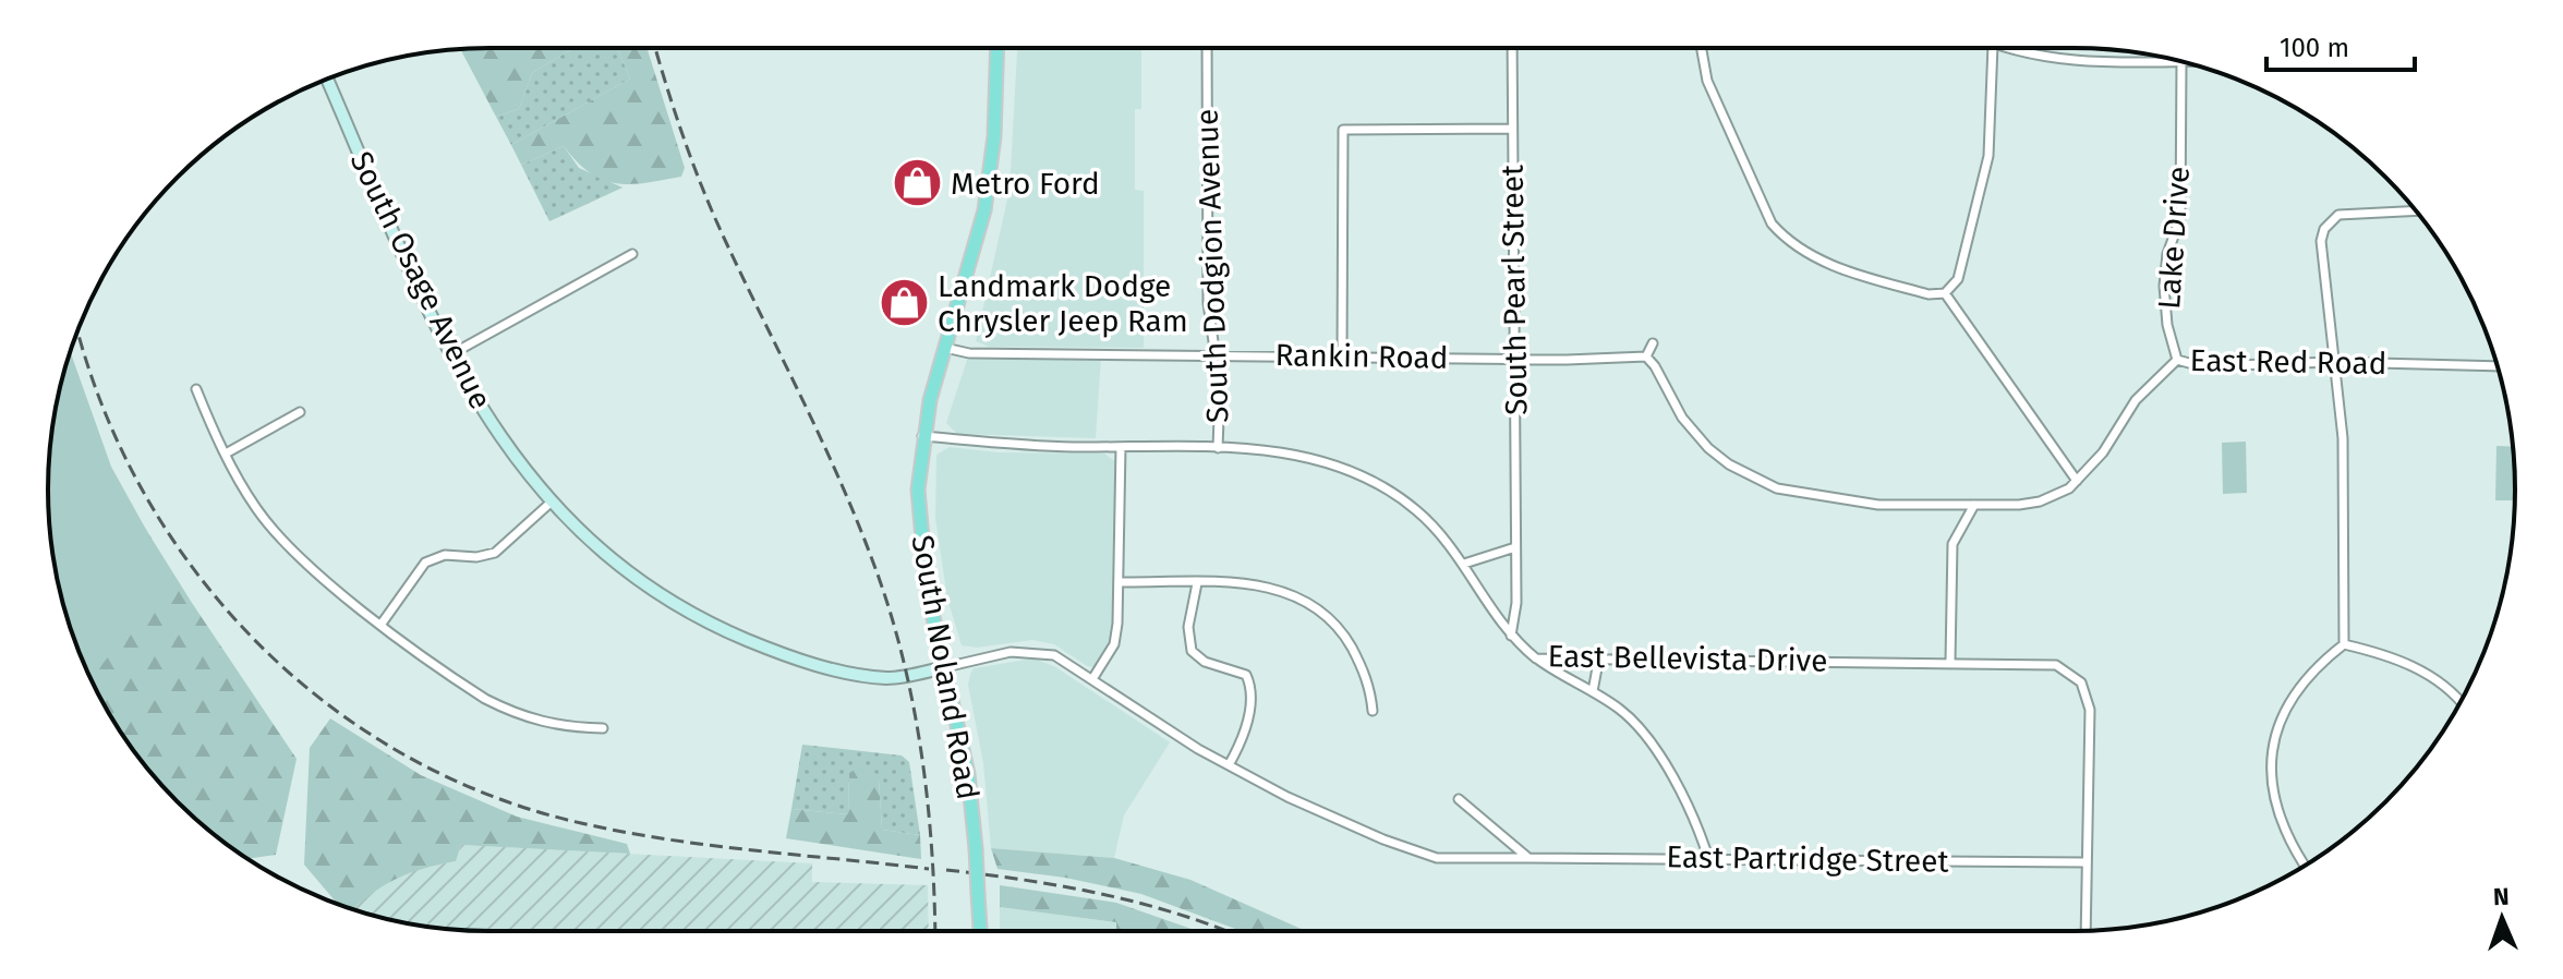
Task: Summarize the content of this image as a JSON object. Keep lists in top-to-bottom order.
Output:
{
  "streets": {
    "main road": ["South Noland Road"],
    "street": [
      "Lake Drive",
      "South Dodgion Avenue",
      "South Osage Avenue",
      "South Pearl Street",
      "Rankin Road",
      "East Red Road",
      "East Bellevista Drive",
      "East Partridge Street"
    ]
  },
  "crossings": [
    ["Lake Drive", "East Red Road"],
    ["South Dodgion Avenue", "Rankin Road"],
    ["South Dodgion Avenue", "East Bellevista Drive"],
    ["South Osage Avenue", "South Noland Road"],
    ["South Osage Avenue", "East Partridge Street"],
    ["South Pearl Street", "Rankin Road"],
    ["South Pearl Street", "East Bellevista Drive"],
    ["Rankin Road", "East Red Road"],
    ["Rankin Road", "South Noland Road"],
    ["East Bellevista Drive", "South Noland Road"],
    ["East Bellevista Drive", "East Partridge Street"],
    ["South Noland Road", "East Partridge Street"]
  ],
  "places": {
    "shop": ["Metro Ford", "Landmark Dodge Chrysler Jeep Ram"]
  },
  "scale_bar": "100 m",
  "north": "top"
}
